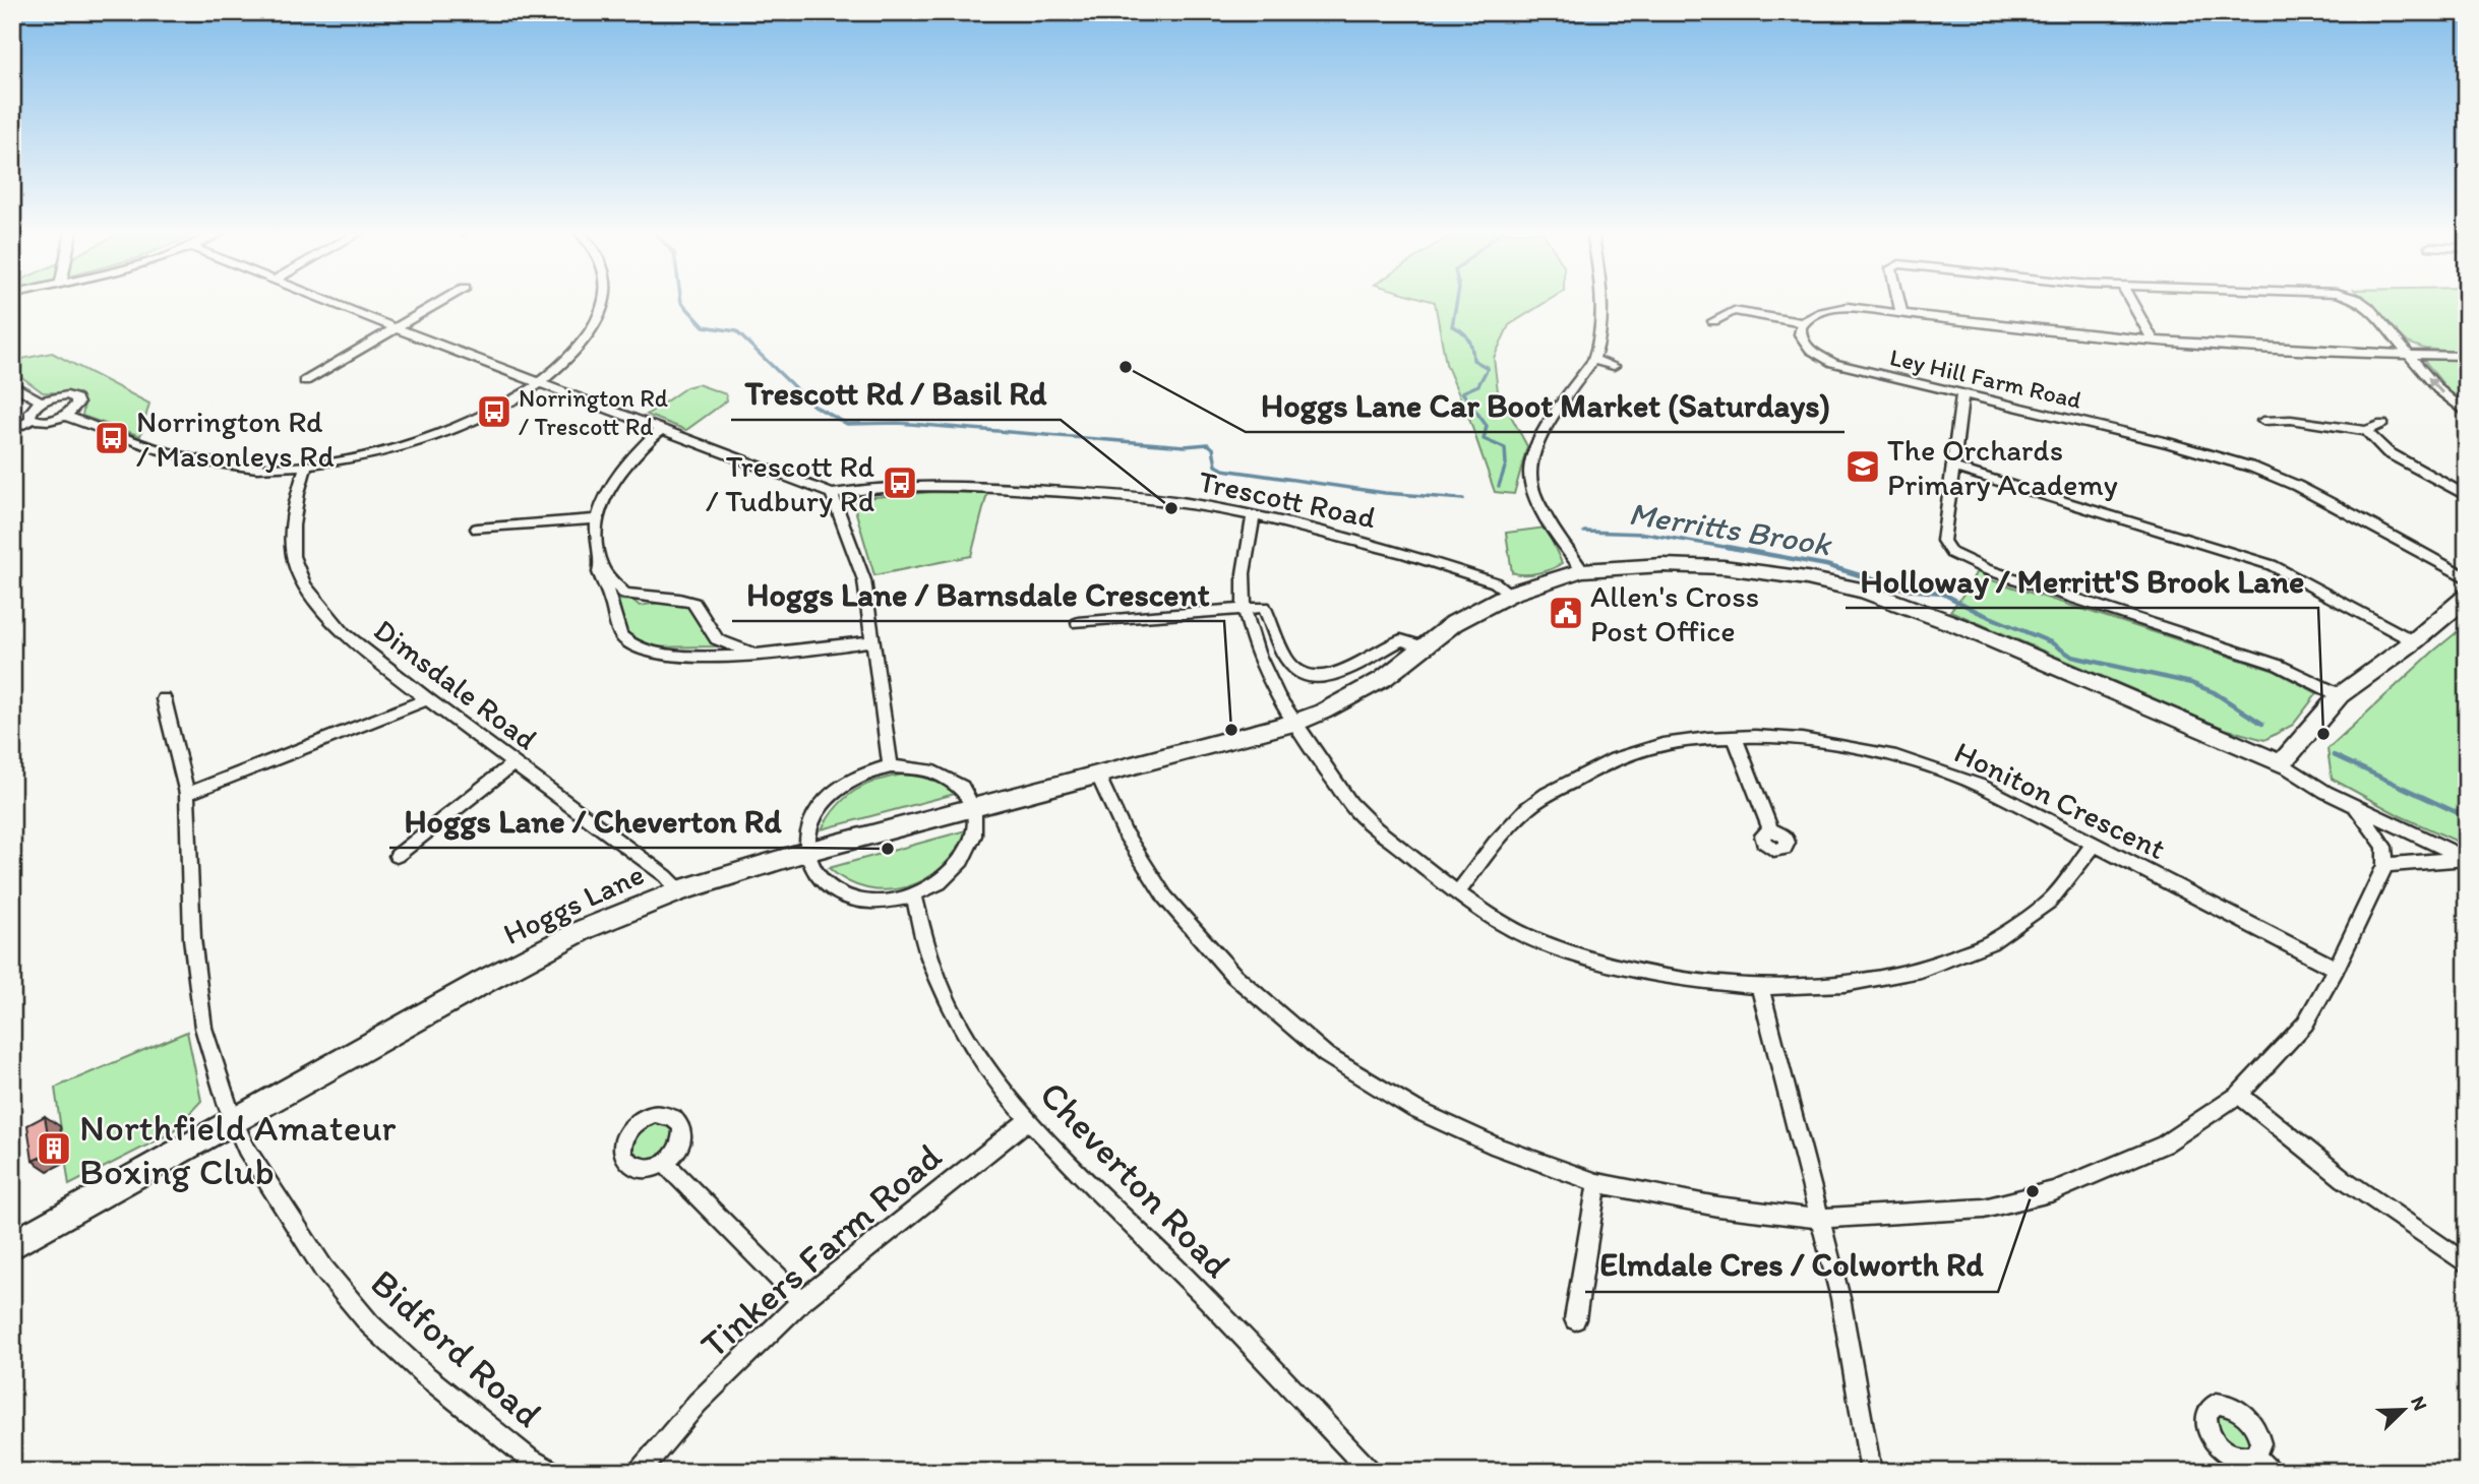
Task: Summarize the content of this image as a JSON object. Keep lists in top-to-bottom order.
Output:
{
  "streets": {
    "street": [
      "Ley Hill Farm Road",
      "Trescott Road",
      "Dimsdale Road",
      "Honiton Crescent",
      "Hoggs Lane",
      "Cheverton Road",
      "Tinkers Farm Road",
      "Bidford Road"
    ]
  },
  "crossings": [
    ["Trescott Road", "Hoggs Lane"],
    ["Dimsdale Road", "Hoggs Lane"],
    ["Hoggs Lane", "Bidford Road"],
    ["Cheverton Road", "Tinkers Farm Road"]
  ],
  "water": ["Merritts Brook"],
  "places": {
    "other": [
      "Hoggs Lane Car Boot Market (Saturdays)",
      "Trescott Rd / Basil Rd",
      "Hoggs Lane / Barnsdale Crescent",
      "Holloway / Merritt'S Brook Lane",
      "Hoggs Lane / Cheverton Rd",
      "Elmdale Cres / Colworth Rd"
    ],
    "bus stop": ["Norrington Rd / Trescott Rd", "Norrington Rd / Masonleys Rd", "Trescott Rd / Tudbury Rd"],
    "school or university": ["The Orchards Primary Academy"],
    "public building": ["Allen's Cross Post Office"],
    "building": ["Northfield Amateur Boxing Club"]
  },
  "north": "top right"
}
